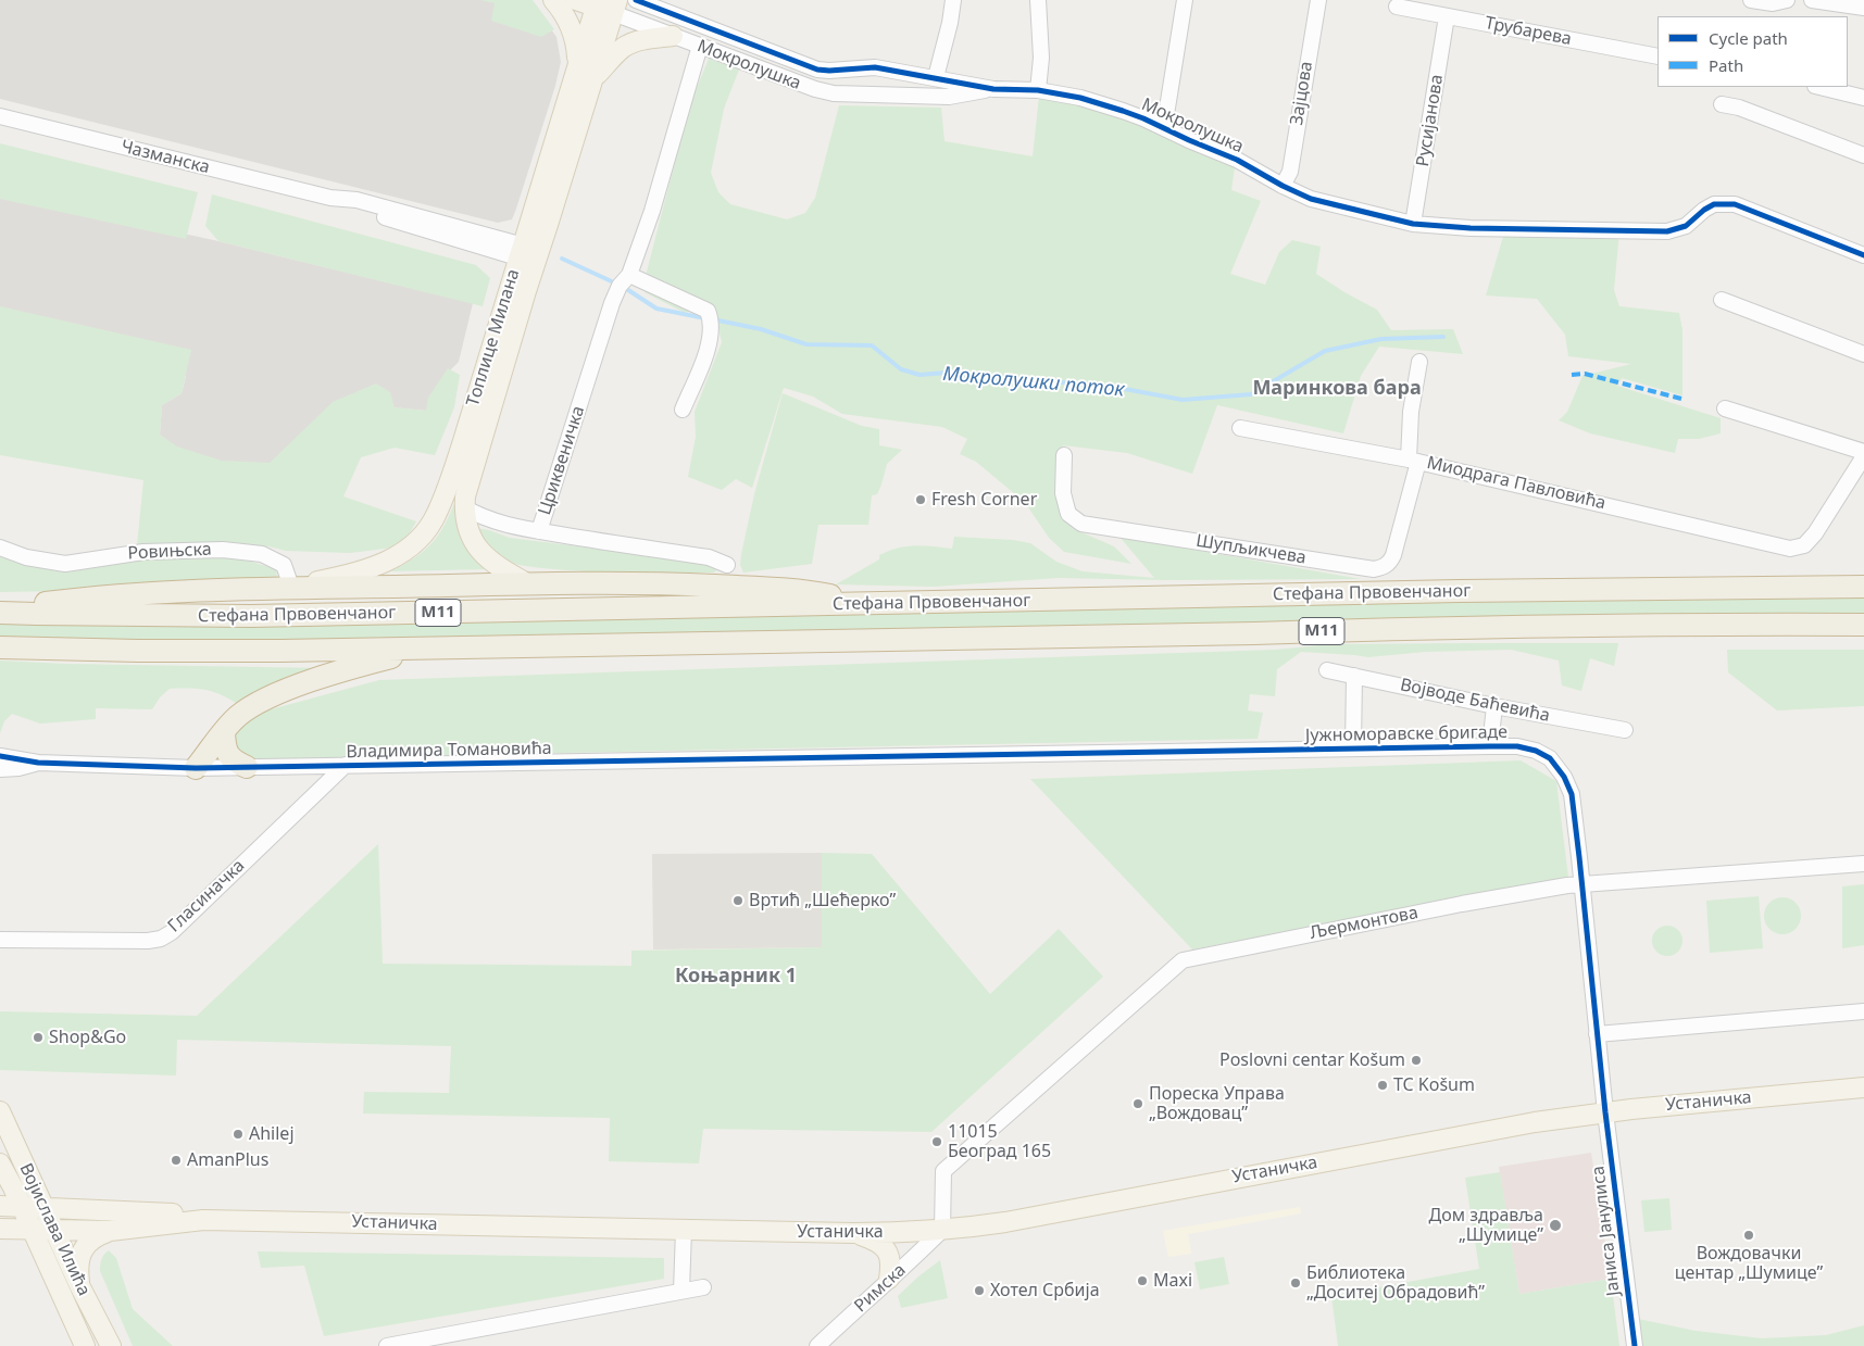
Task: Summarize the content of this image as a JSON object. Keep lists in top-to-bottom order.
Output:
{
  "streets": {
    "highway": ["Стефана Првовенчаног", "M11"],
    "main road": [
      "Мокролушка",
      "Топлице Милана",
      "Устаничка",
      "Војислава Илића"
    ],
    "street": [
      "Трубарева",
      "Зајцова",
      "Русијанова",
      "Чазманска",
      "Цриквеничка",
      "Миодрага Павловића",
      "Шупљикчева",
      "Ровињска",
      "Војводе Баћевића",
      "Јужноморавске бригаде",
      "Владимира Томановића",
      "Гласиначка",
      "Љермонтова",
      "Јаниса Јанулиса",
      "Римска"
    ]
  },
  "crossings": [
    ["Трубарева", "Русијанова"],
    ["Мокролушка", "Зајцова"],
    ["Мокролушка", "Русијанова"],
    ["Мокролушка", "Топлице Милана"],
    ["Мокролушка", "Цриквеничка"],
    ["Чазманска", "Топлице Милана"],
    ["Топлице Милана", "Ровињска"],
    ["Миодрага Павловића", "Шупљикчева"],
    ["Јужноморавске бригаде", "Владимира Томановића"],
    ["Јужноморавске бригаде", "Љермонтова"],
    ["Јужноморавске бригаде", "Устаничка"],
    ["Јужноморавске бригаде", "Јаниса Јанулиса"],
    ["Владимира Томановића", "Гласиначка"],
    ["Љермонтова", "Устаничка"],
    ["Љермонтова", "Римска"],
    ["Устаничка", "Војислава Илића"],
    ["Устаничка", "Јаниса Јанулиса"],
    ["Устаничка", "Римска"]
  ],
  "districts": ["Маринкова бара", "Коњарник 1"],
  "water": ["Мокролушки поток"],
  "places": [
    "Fresh Corner",
    "Вртић „Шећерко”",
    "Shop&Go",
    "Poslovni centar Košum",
    "TC Košum",
    "Пореска Управа „Вождовац”",
    "Ahilej",
    "11015 Београд 165",
    "AmanPlus",
    "Дом здравља „Шумице”",
    "Вождовачки центар „Шумице”",
    "Maxi",
    "Библиотека „Доситеј Обрадовић”",
    "Хотел Србија"
  ],
  "legend": ["Cycle path", "Path"]
}
